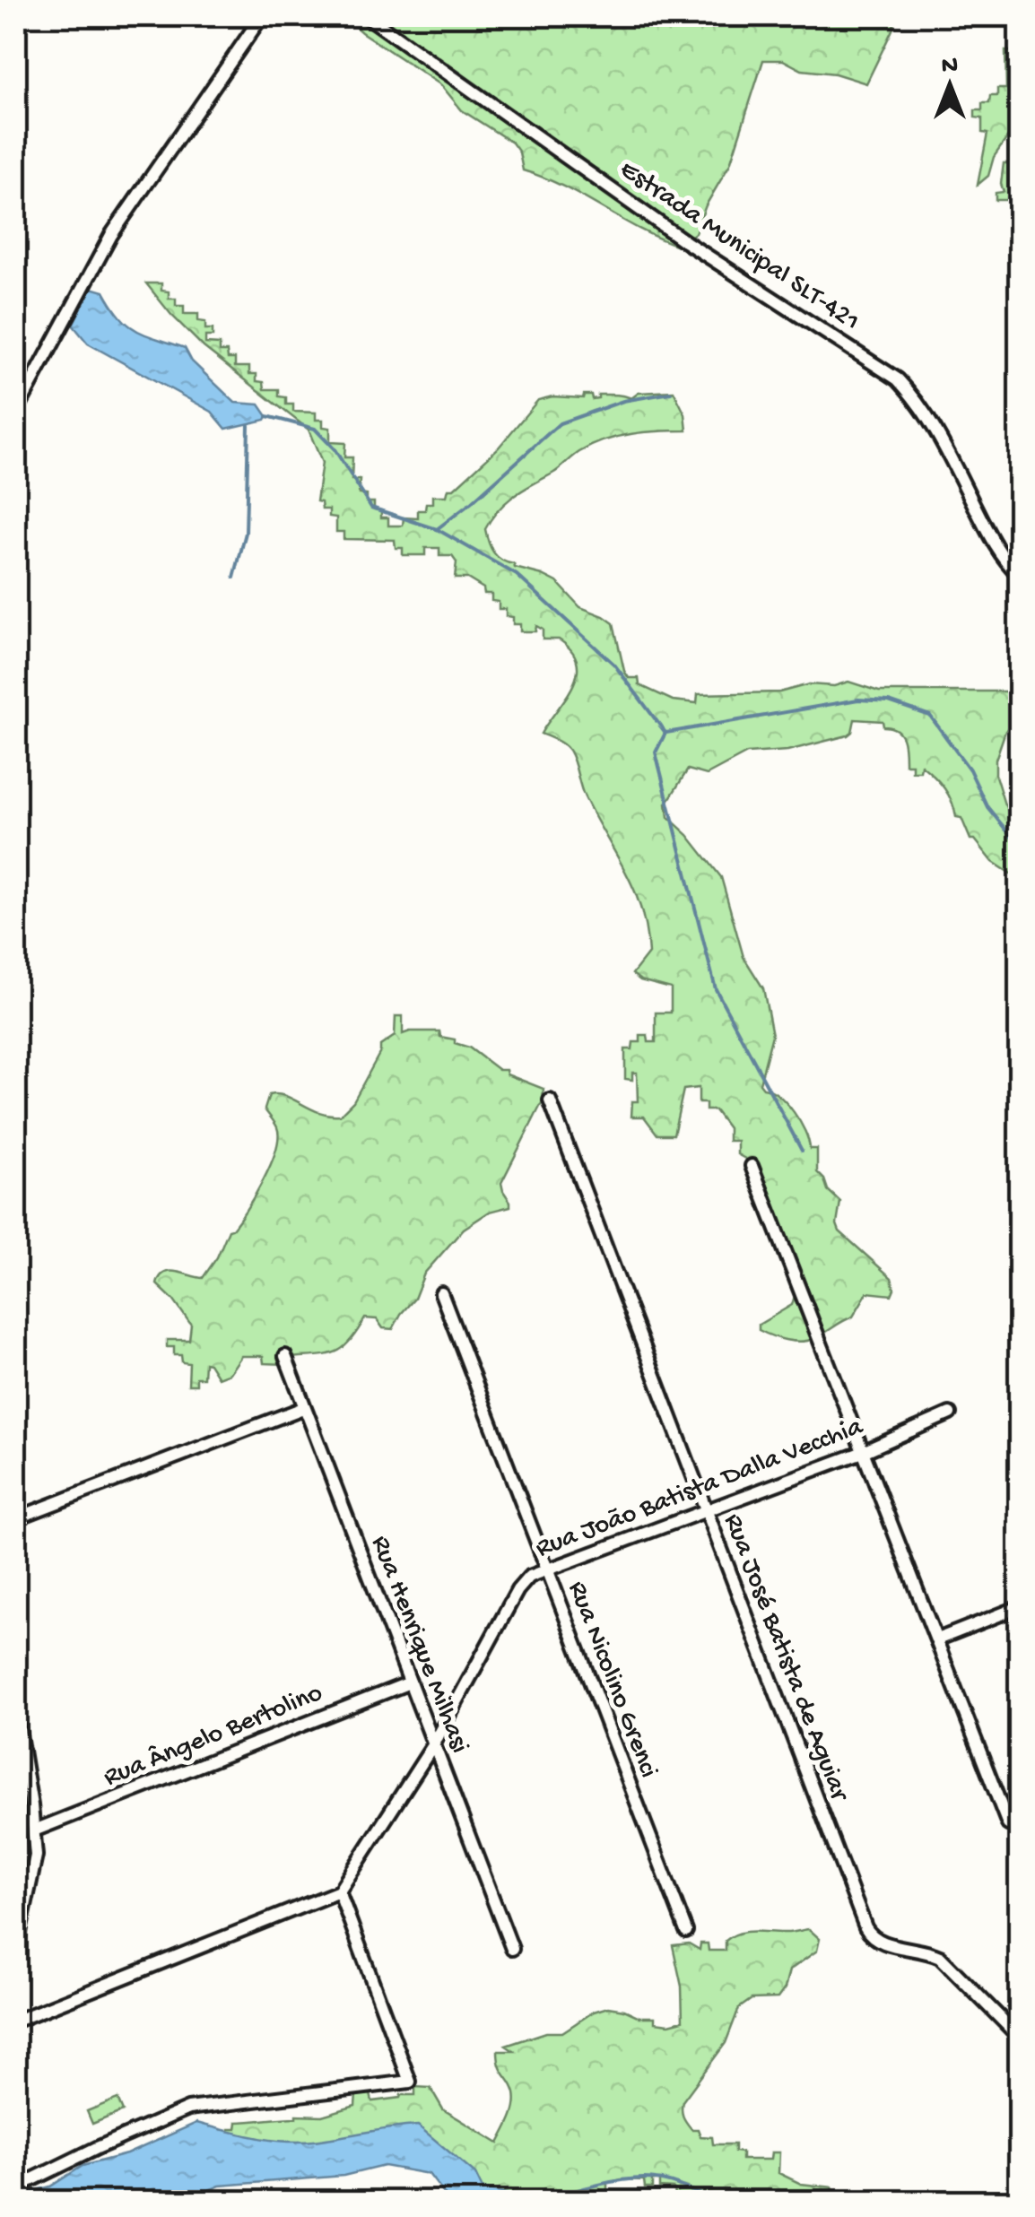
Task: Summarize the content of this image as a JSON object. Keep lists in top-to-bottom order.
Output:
{
  "streets": {
    "street": [
      "Estrada Municipal SLT-421",
      "Rua João Batista Dalla Vecchia",
      "Rua Henrique Milhasi",
      "Rua José Batista de Aguiar",
      "Rua Nicolino Grenci",
      "Rua Ângelo Bertolino"
    ]
  },
  "crossings": [
    ["Rua João Batista Dalla Vecchia", "Rua Henrique Milhasi"],
    ["Rua João Batista Dalla Vecchia", "Rua José Batista de Aguiar"],
    ["Rua João Batista Dalla Vecchia", "Rua Nicolino Grenci"],
    ["Rua Henrique Milhasi", "Rua Ângelo Bertolino"]
  ],
  "north": "top"
}
